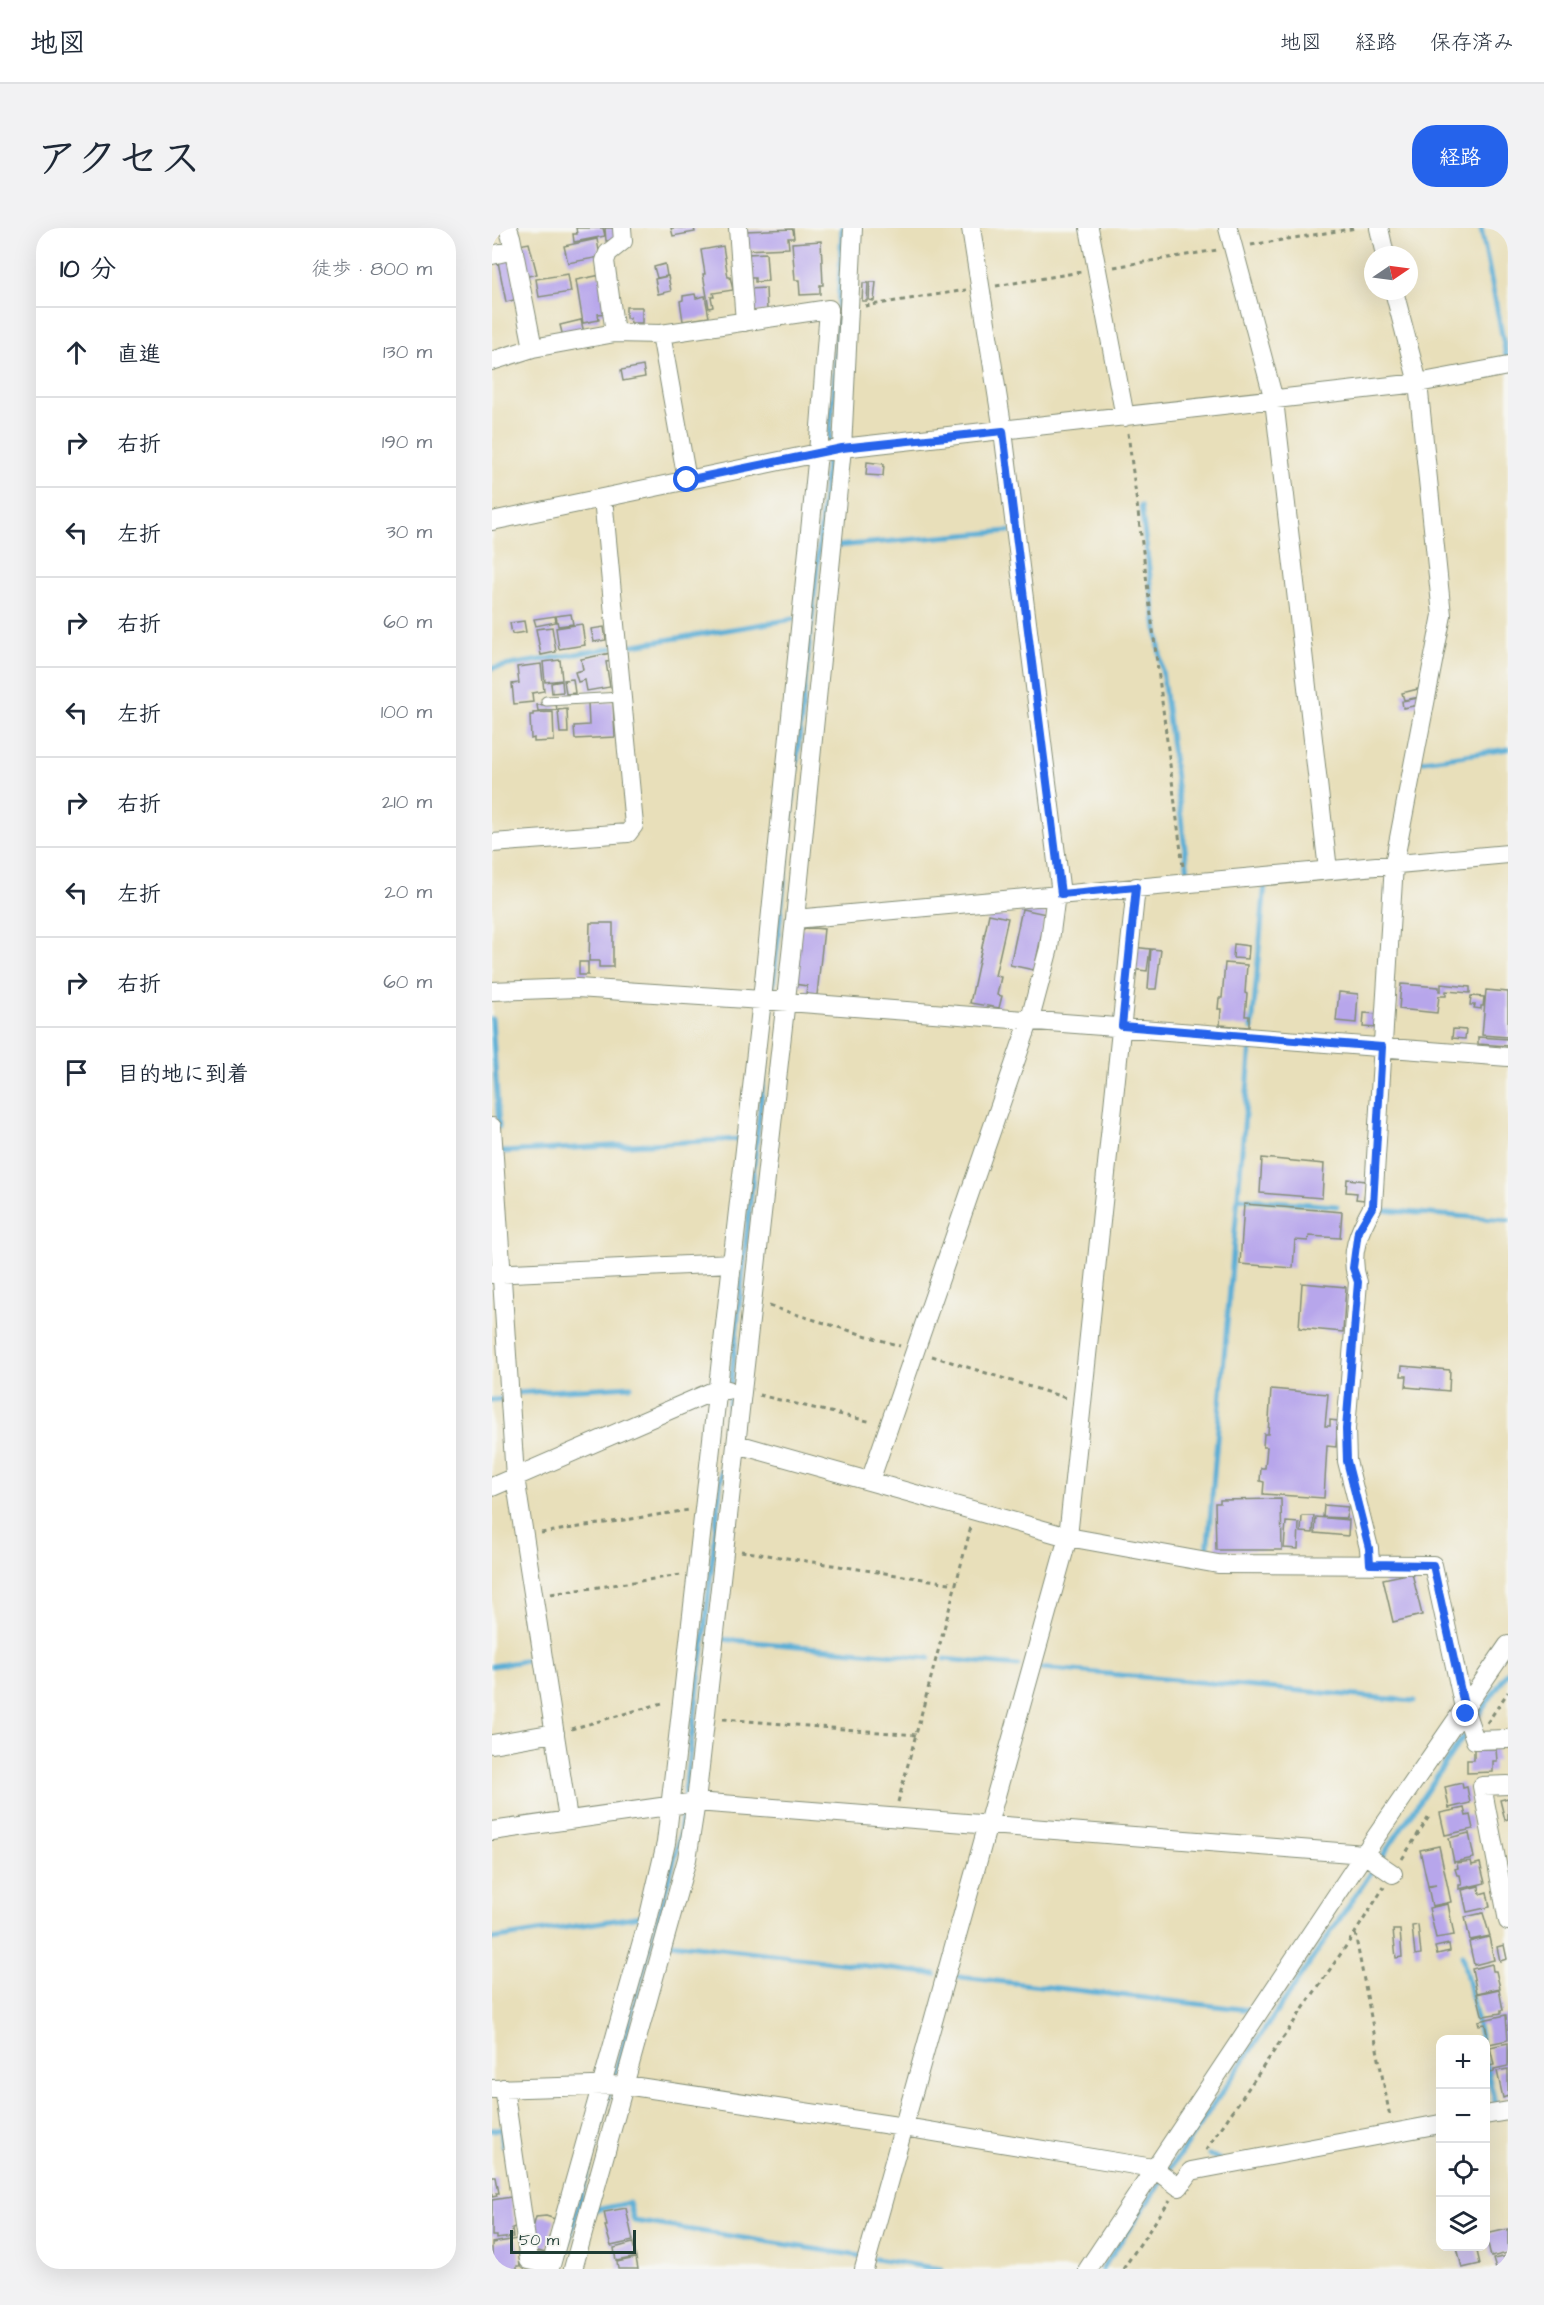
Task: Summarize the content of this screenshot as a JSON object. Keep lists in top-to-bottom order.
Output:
{
  "scale_bar": "50 m",
  "north": "right",
  "page": {
    "header": "地図",
    "nav": ["地図", "経路", "保存済み"],
    "title": "アクセス",
    "buttons": "経路",
    "heading": ["10 分", "徒歩 · 800 m"],
    "list": [
      ["直進", "130 m"],
      ["右折", "190 m"],
      ["左折", "30 m"],
      ["右折", "60 m"],
      ["左折", "100 m"],
      ["右折", "210 m"],
      ["左折", "20 m"],
      ["右折", "60 m"],
      "目的地に到着"
    ],
    "map_buttons": ["+", "−"],
    "scale": "50 m"
  }
}
